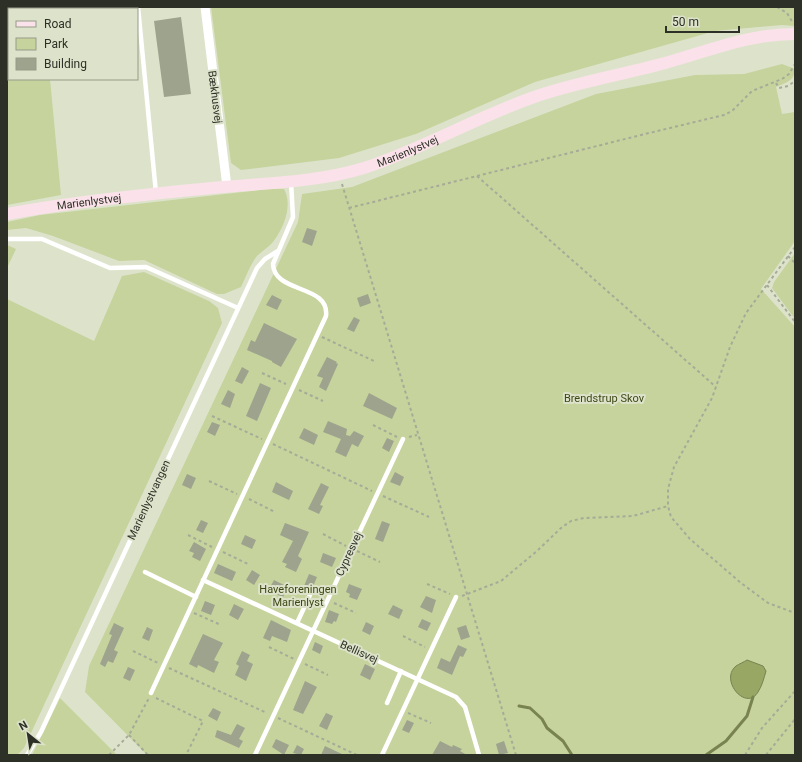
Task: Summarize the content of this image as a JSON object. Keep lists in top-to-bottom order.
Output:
{
  "streets": {
    "street": ["Bækhusvej", "Marienlystvej"],
    "lane": ["Marienlystvangen", "Cypresvej", "Bellisvej"]
  },
  "crossings": [
    ["Bækhusvej", "Marienlystvej"],
    ["Cypresvej", "Bellisvej"]
  ],
  "parks": ["Brendstrup Skov", "Haveforeningen Marienlyst"],
  "legend": ["Road", "Park", "Building"],
  "scale_bar": "50 m",
  "north": "top left"
}
